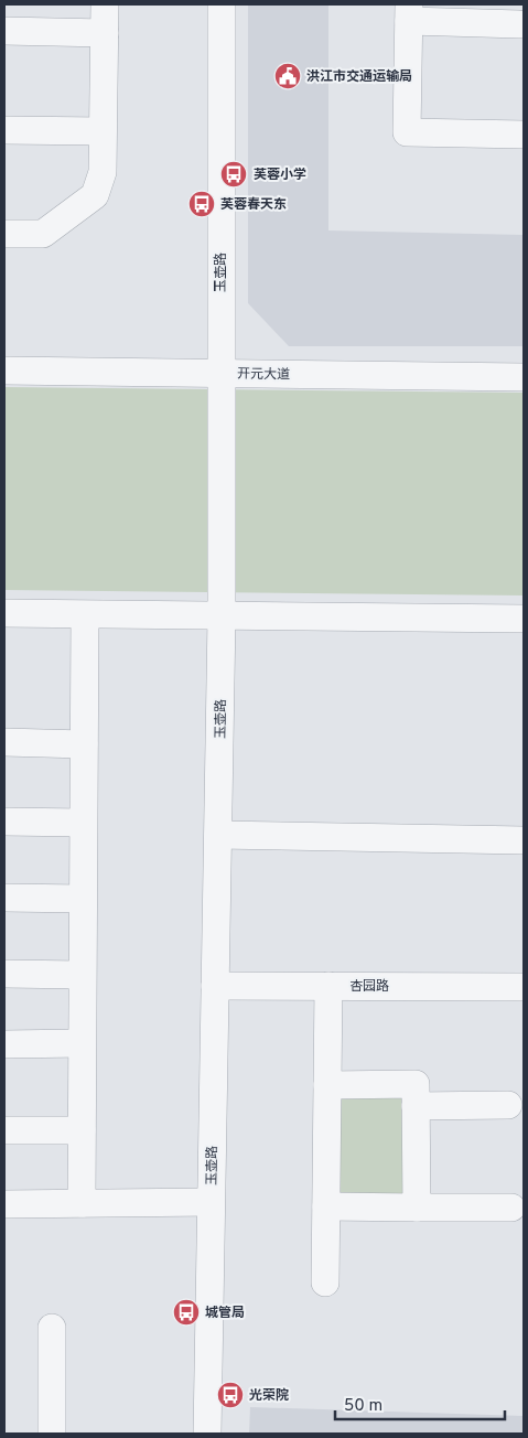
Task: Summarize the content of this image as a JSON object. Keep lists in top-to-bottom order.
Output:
{
  "streets": {
    "street": ["玉壶路", "开元大道", "杏园路"]
  },
  "crossings": [
    ["玉壶路", "开元大道"],
    ["玉壶路", "杏园路"]
  ],
  "places": {
    "public building": ["洪江市交通运输局"],
    "bus stop": [
      "芙蓉小学",
      "芙蓉春天东",
      "城管局",
      "光荣院"
    ]
  },
  "scale_bar": "50 m"
}
